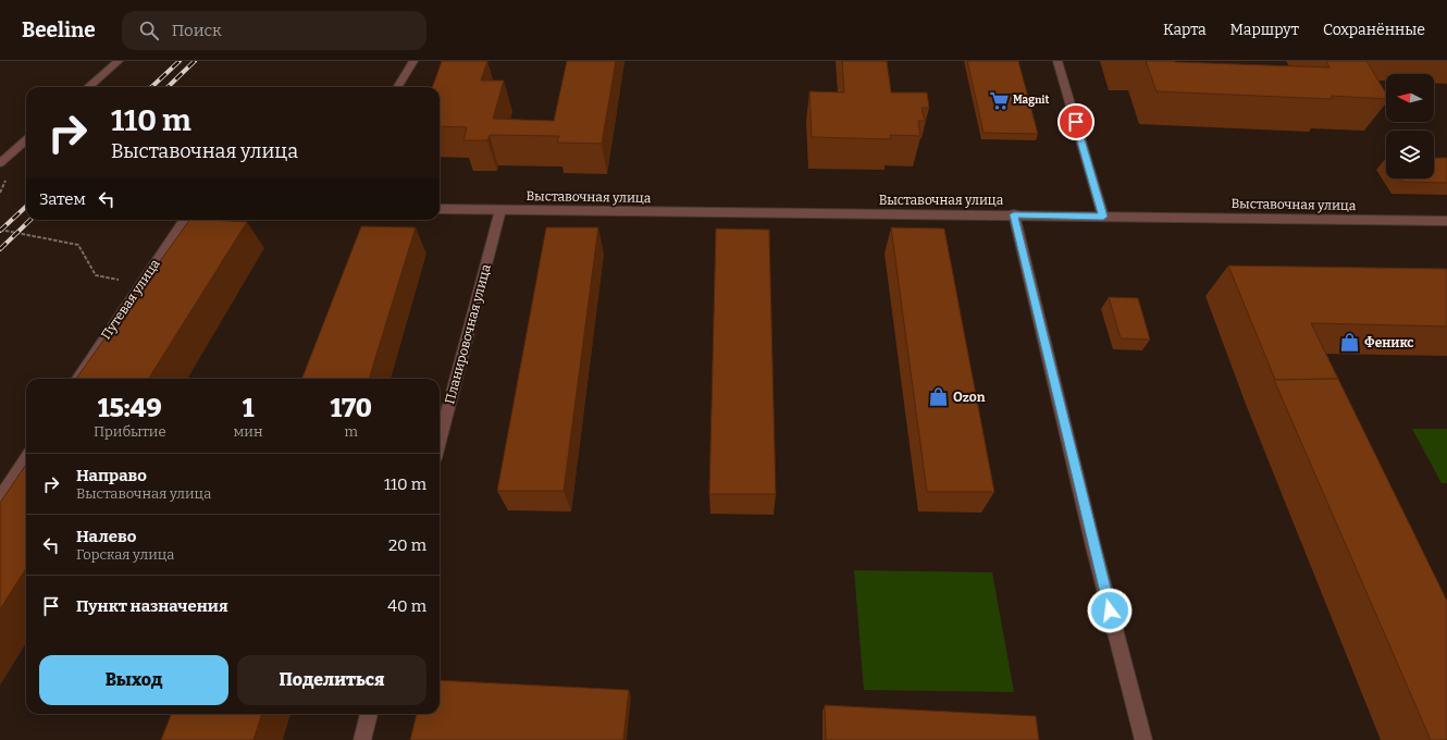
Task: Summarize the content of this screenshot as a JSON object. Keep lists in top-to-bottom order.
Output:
{
  "streets": {
    "street": ["Выставочная улица", "Путевая улица", "Планировочная улица"]
  },
  "crossings": [
    ["Выставочная улица", "Планировочная улица"]
  ],
  "places": {
    "supermarket": ["Magnit"],
    "shop": ["Феникс", "Ozon"]
  },
  "north": "left",
  "page": {
    "header": "Beeline",
    "search": "Поиск",
    "nav": ["Карта", "Маршрут", "Сохранённые"],
    "turn": ["110 m", "Выставочная улица"],
    "then": "Затем",
    "eta": [
      "15:49",
      "Прибытие",
      "1",
      "мин",
      "170",
      "m"
    ],
    "list": [
      {
        "name": "Направо",
        "note": "Выставочная улица",
        "value": "110 m"
      },
      {
        "name": "Налево",
        "note": "Горская улица",
        "value": "20 m"
      },
      {
        "name": "Пункт назначения",
        "value": "40 m"
      }
    ],
    "buttons": ["Выход", "Поделиться"]
  }
}
